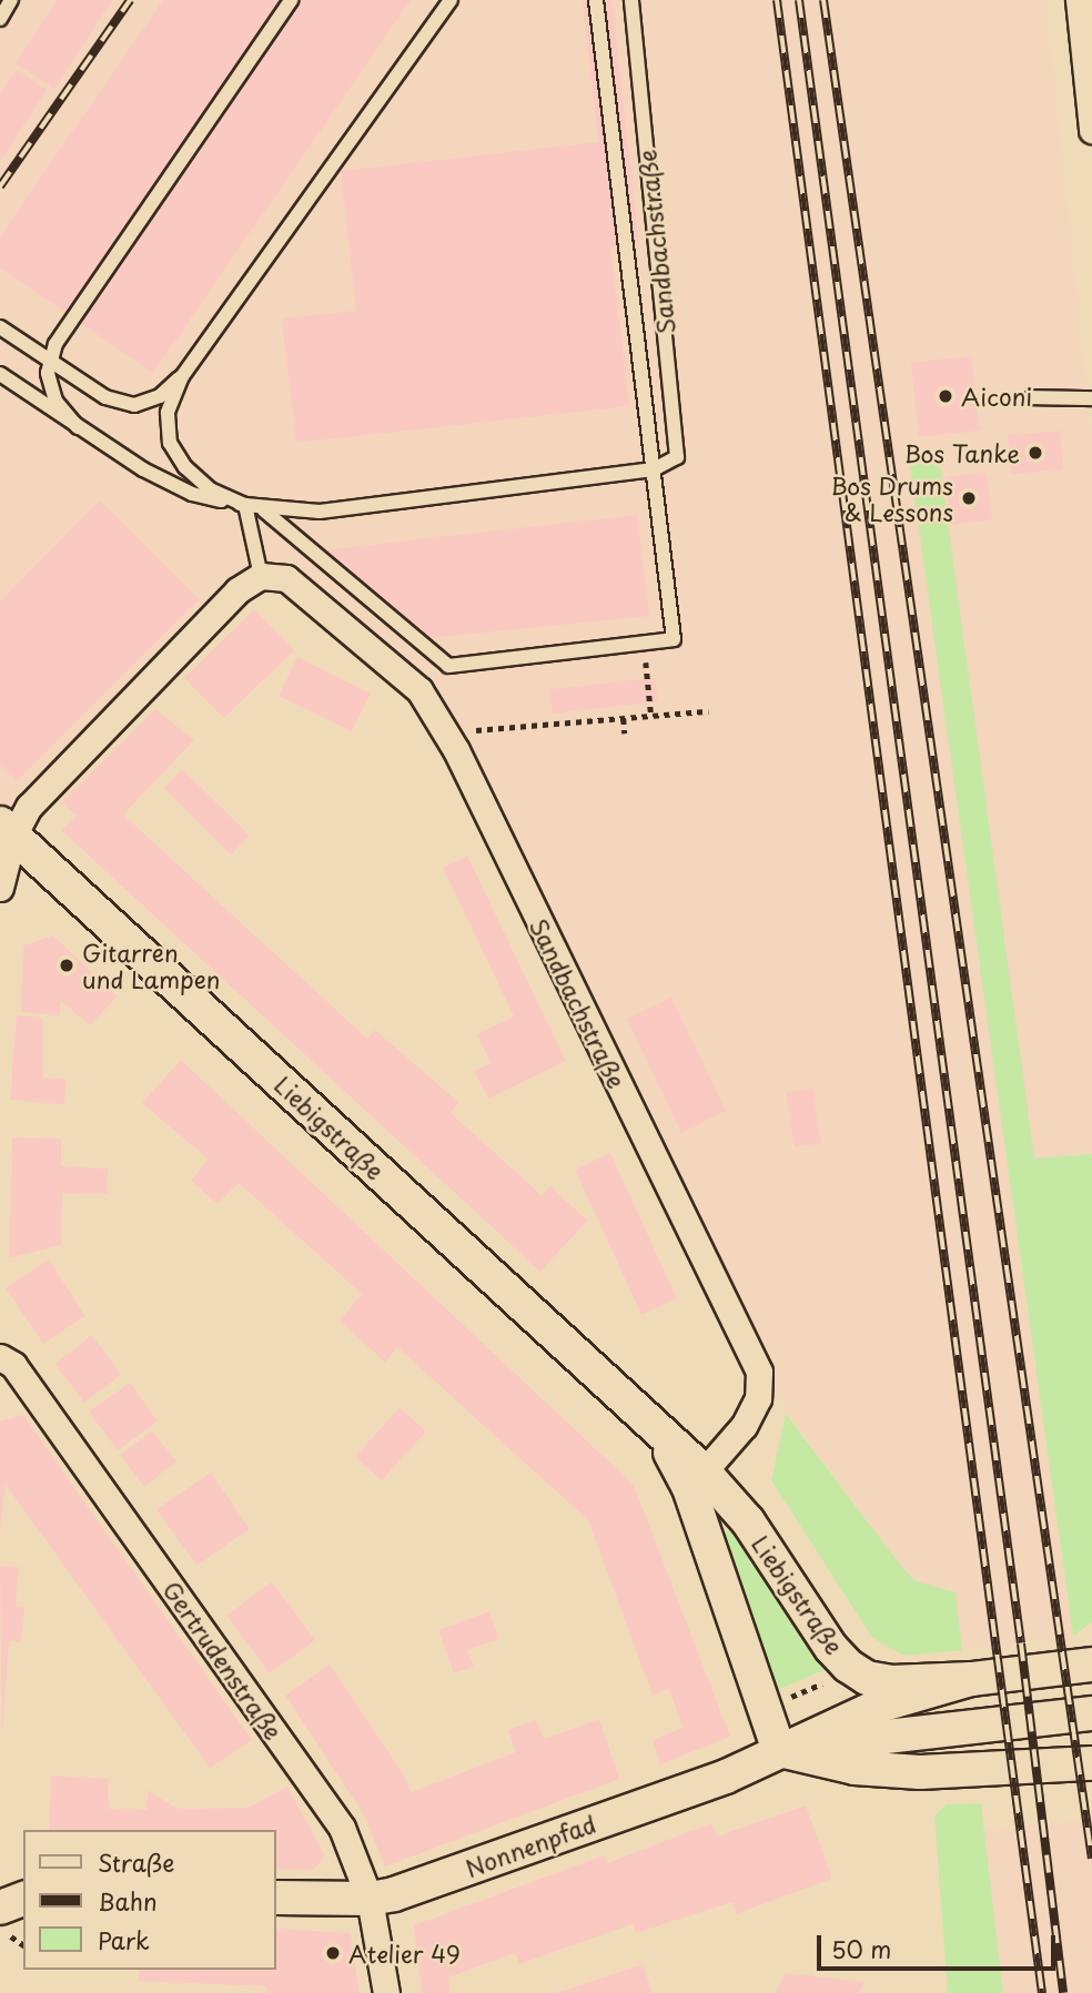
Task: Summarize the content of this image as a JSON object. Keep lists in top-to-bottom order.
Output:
{
  "streets": {
    "street": [
      "Sandbachstraße",
      "Liebigstraße",
      "Gertrudenstraße",
      "Nonnenpfad"
    ]
  },
  "crossings": [
    ["Sandbachstraße", "Liebigstraße"],
    ["Liebigstraße", "Nonnenpfad"],
    ["Gertrudenstraße", "Nonnenpfad"]
  ],
  "places": [
    "Aiconi",
    "Bos Tanke",
    "Bos Drums & Lessons",
    "Gitarren und Lampen",
    "Atelier 49"
  ],
  "legend": ["Straße", "Bahn", "Park"],
  "scale_bar": "50 m"
}
